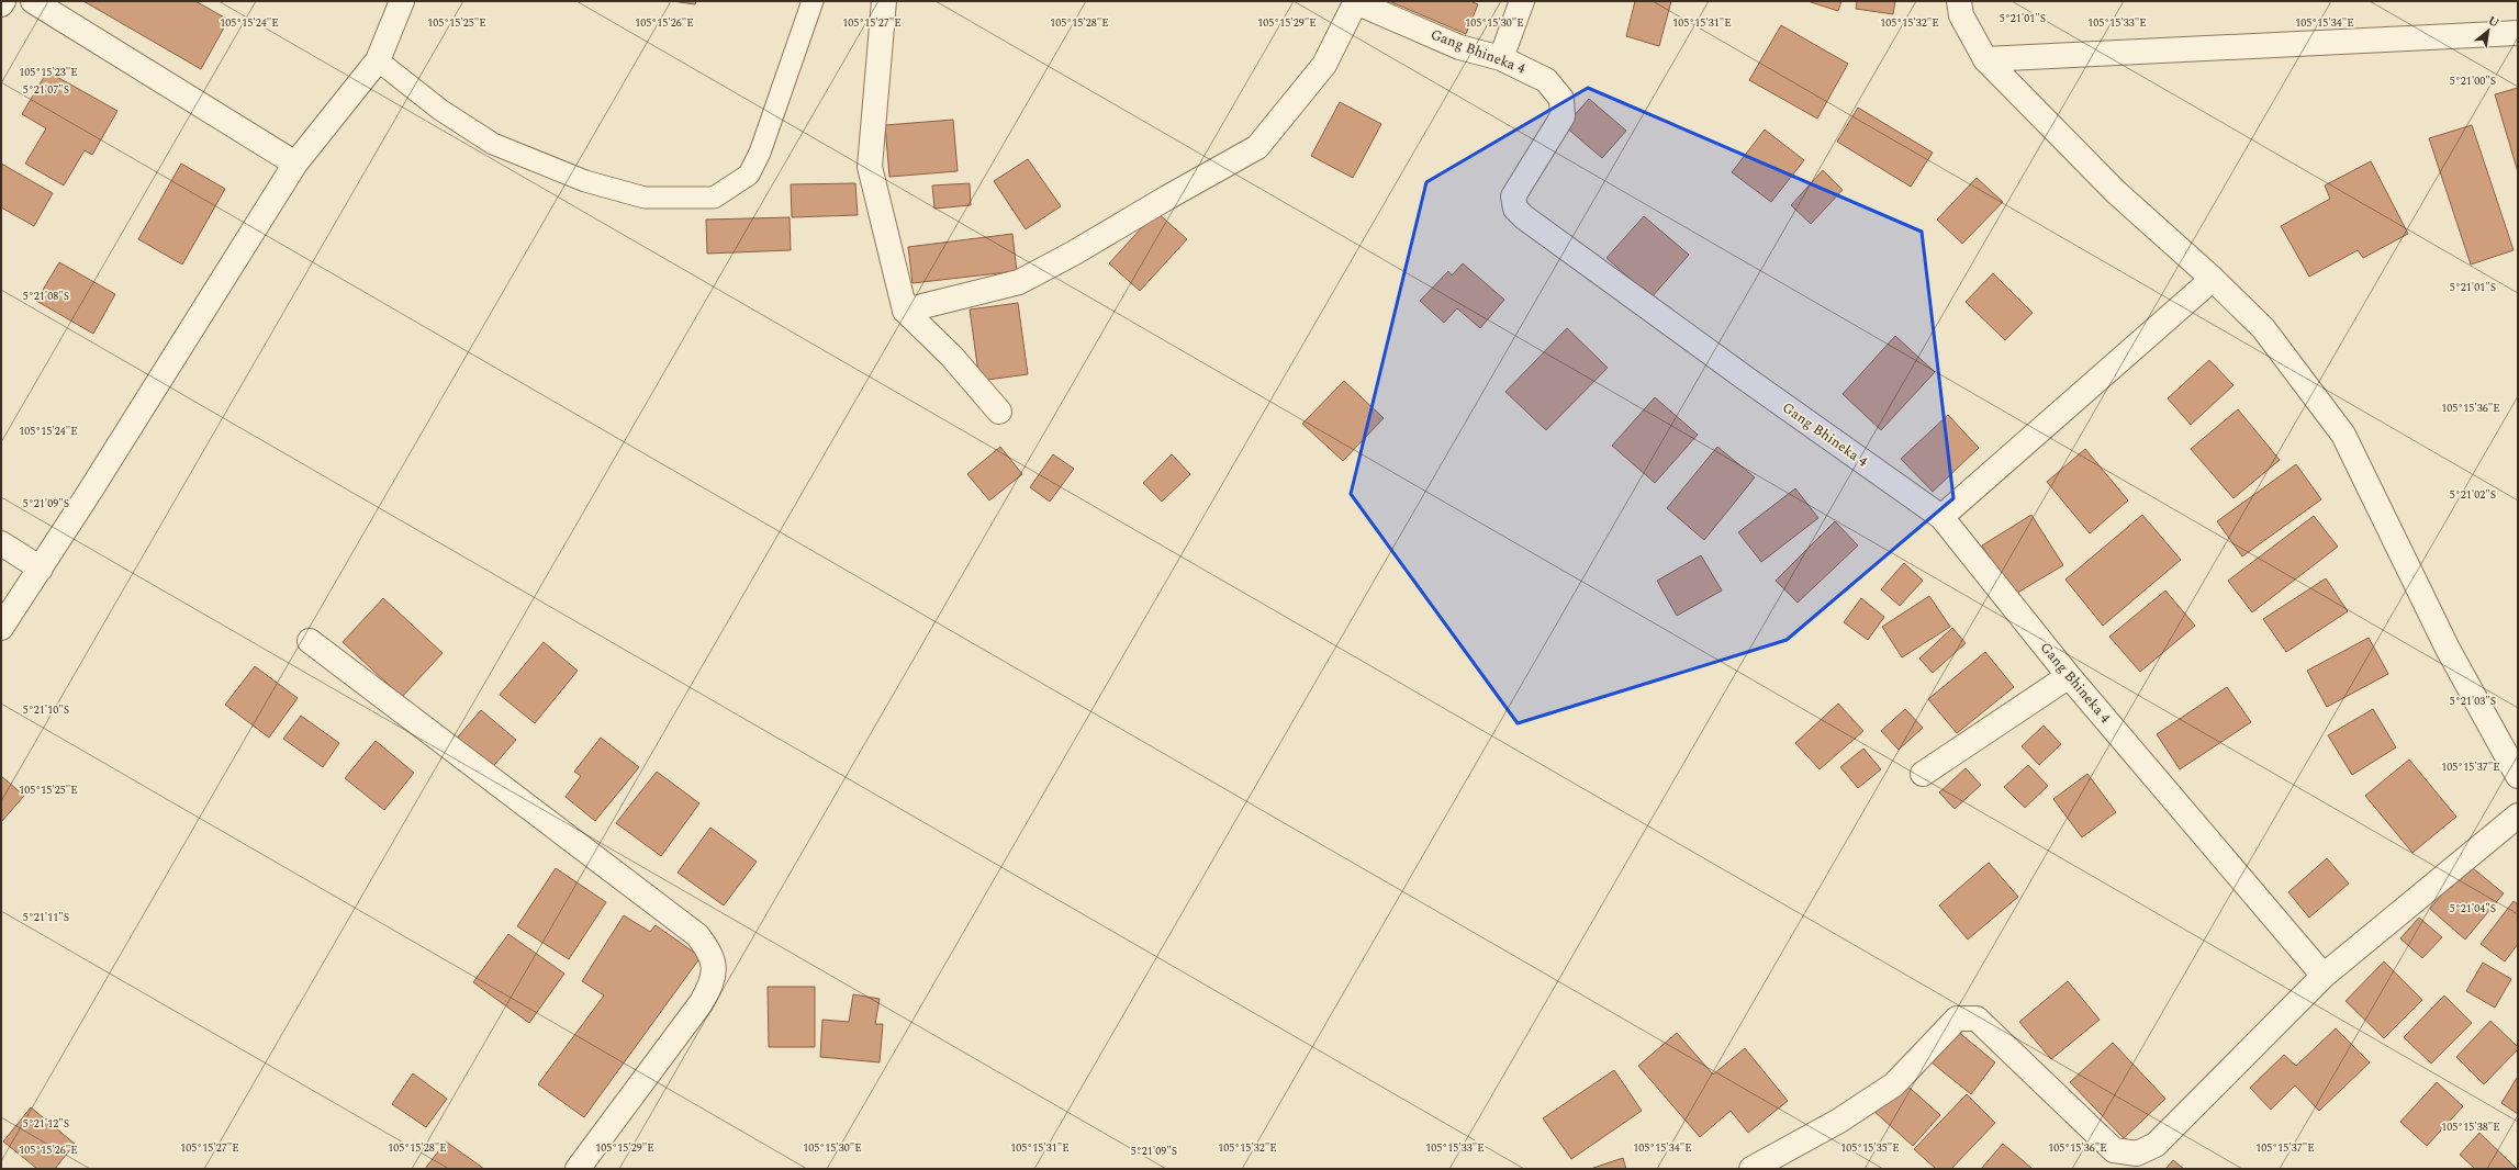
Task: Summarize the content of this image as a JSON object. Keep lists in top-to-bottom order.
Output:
{
  "streets": {
    "street": ["Gang Bhineka 4"]
  },
  "north": "top right",
  "coordinates": [
    "5°21'01\"S",
    "105°15'27\"E",
    "105°15'28\"E",
    "105°15'29\"E",
    "105°15'30\"E",
    "105°15'31\"E",
    "105°15'33\"E",
    "105°15'34\"E",
    "105°15'24\"E",
    "105°15'25\"E",
    "105°15'26\"E",
    "105°15'32\"E",
    "105°15'23\"E",
    "5°21'00\"S",
    "5°21'07\"S",
    "5°21'08\"S",
    "105°15'36\"E",
    "5°21'02\"S",
    "5°21'09\"S",
    "5°21'03\"S",
    "5°21'10\"S",
    "105°15'37\"E",
    "5°21'04\"S",
    "5°21'11\"S",
    "5°21'12\"S",
    "105°15'38\"E",
    "105°15'35\"E"
  ]
}
